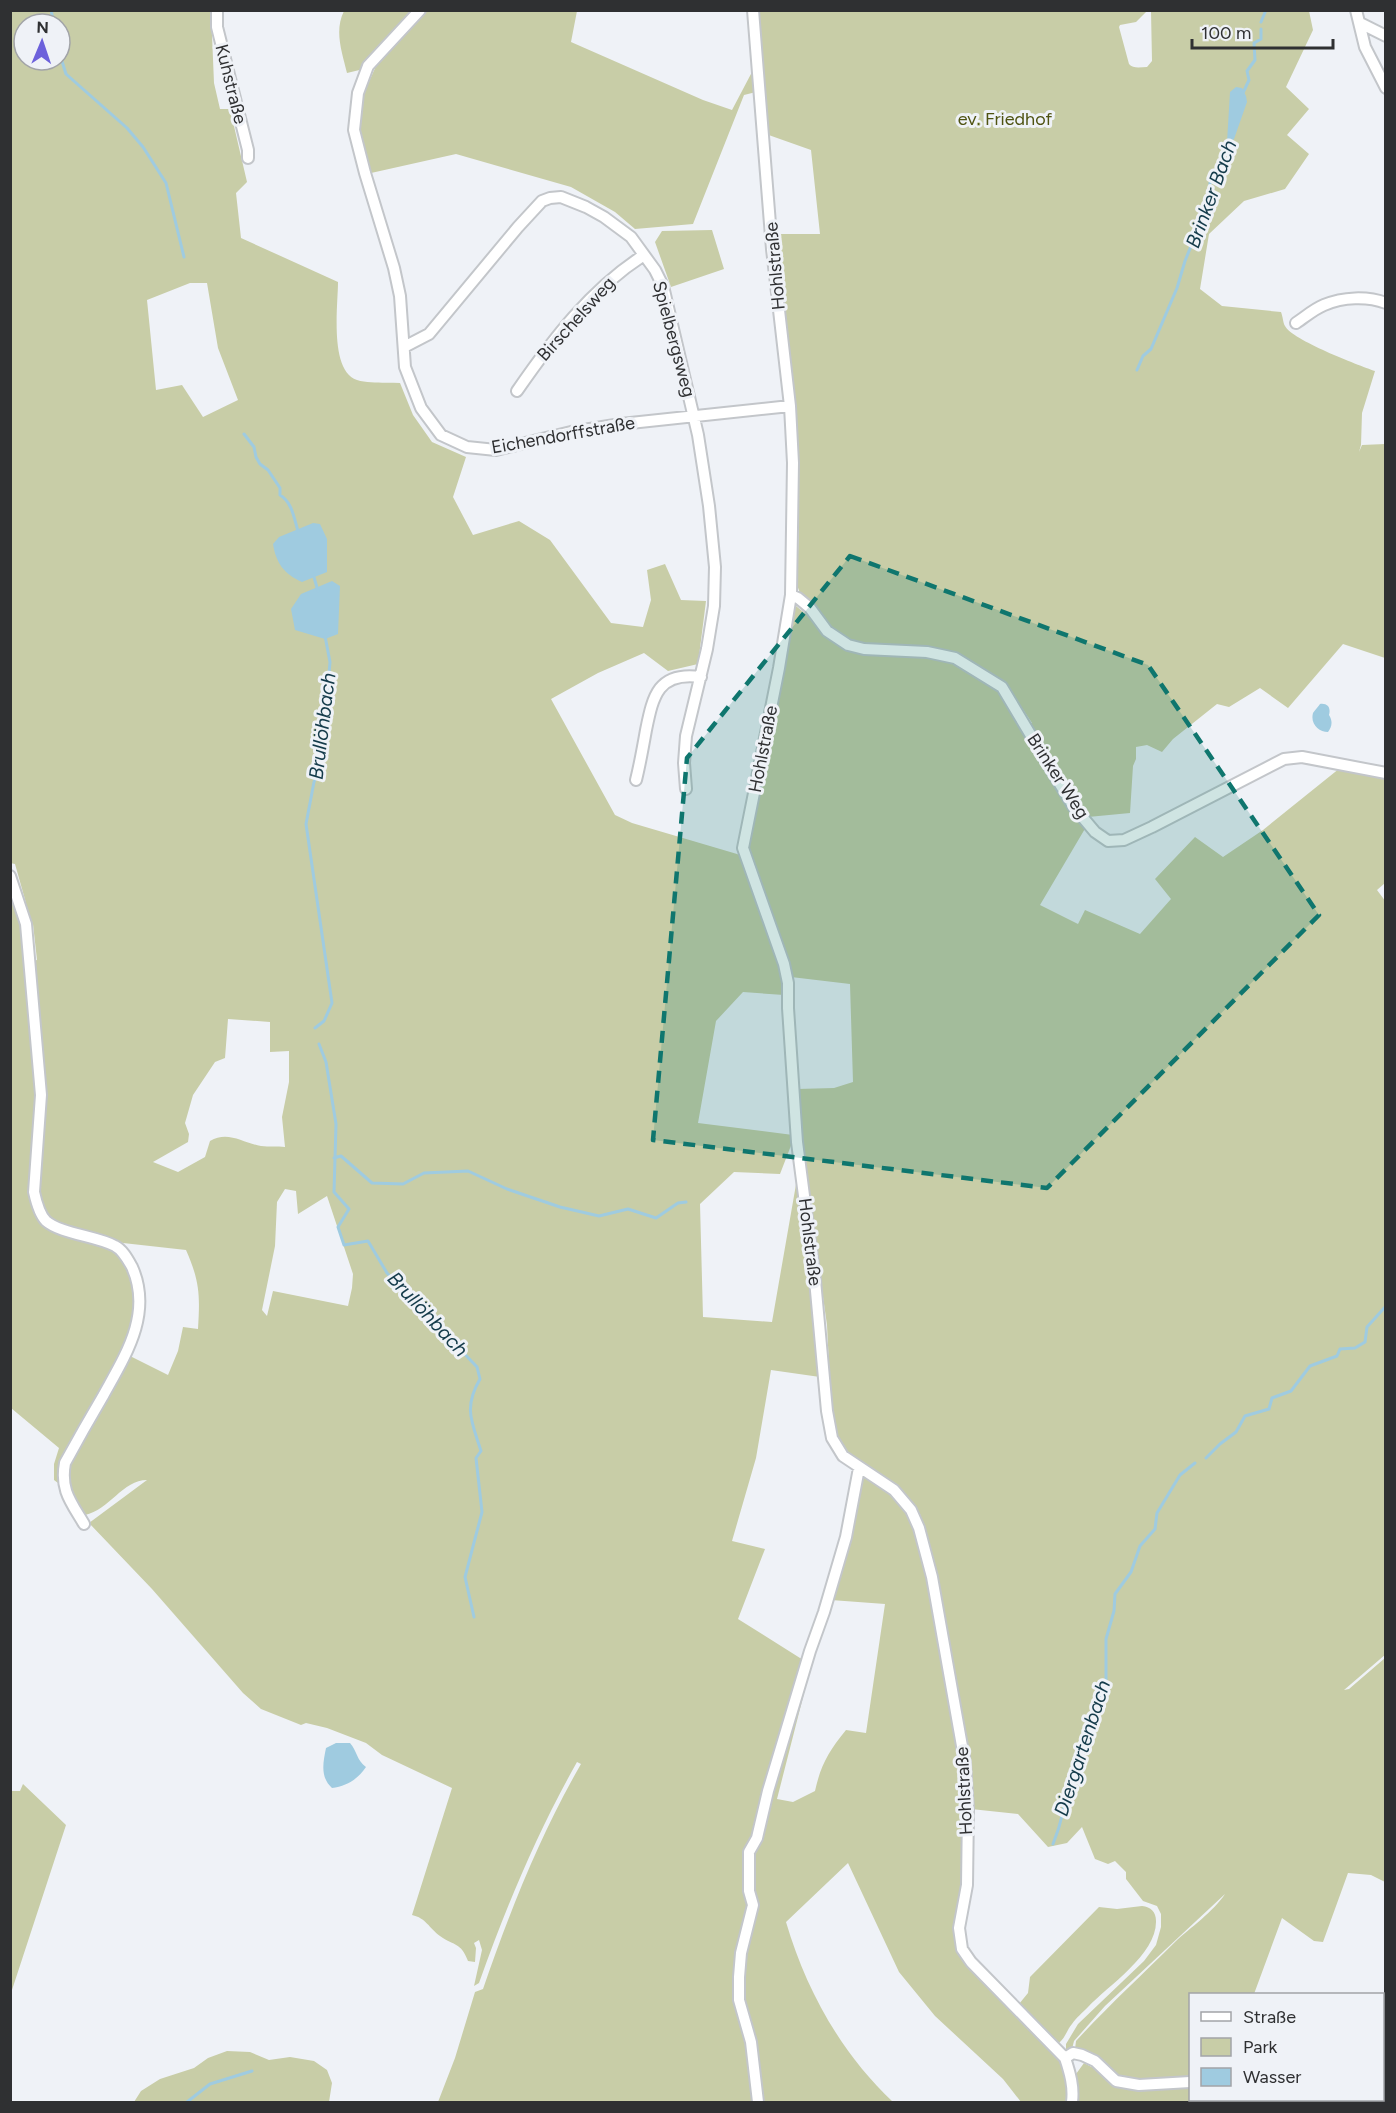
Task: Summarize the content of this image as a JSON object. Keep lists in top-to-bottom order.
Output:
{
  "streets": {
    "street": [
      "Kuhstraße",
      "Hohlstraße",
      "Birschelsweg",
      "Spielbergsweg",
      "Eichendorffstraße",
      "Brinker Weg"
    ]
  },
  "crossings": [
    ["Hohlstraße", "Eichendorffstraße"],
    ["Hohlstraße", "Brinker Weg"],
    ["Birschelsweg", "Spielbergsweg"],
    ["Spielbergsweg", "Eichendorffstraße"]
  ],
  "water": ["Brinker Bach", "Brullöhbach", "Diergartenbach"],
  "parks": ["ev. Friedhof"],
  "legend": ["Straße", "Park", "Wasser"],
  "scale_bar": "100 m",
  "north": "top"
}
